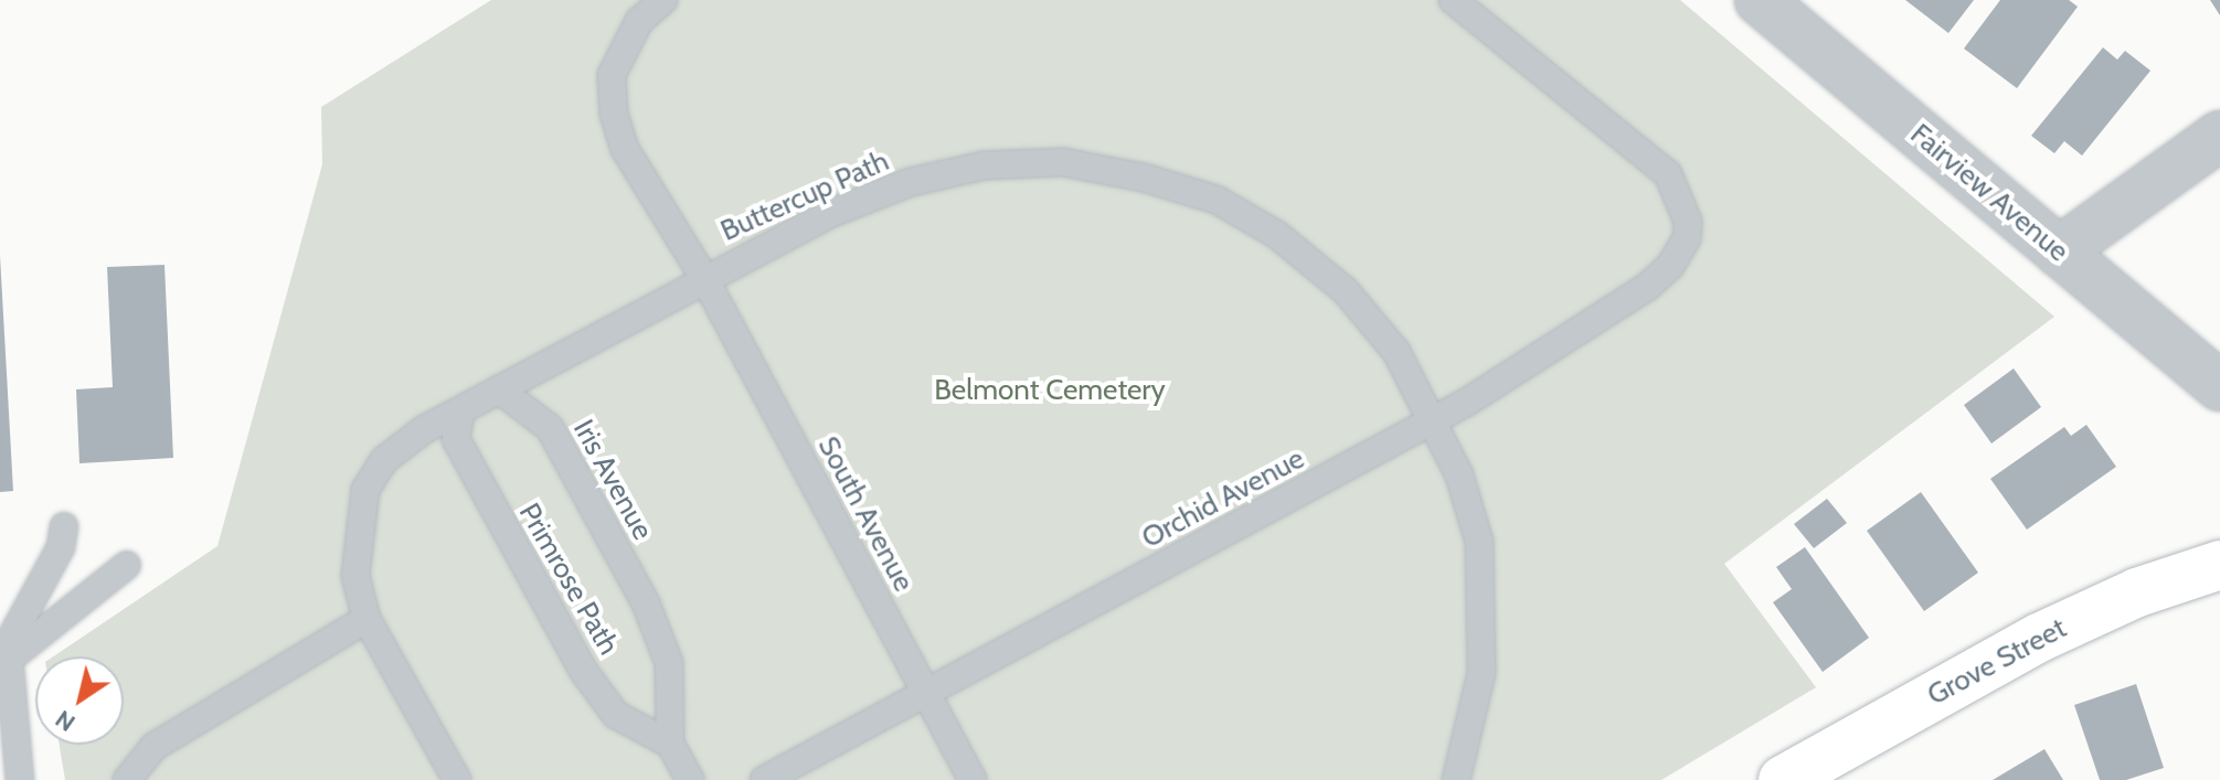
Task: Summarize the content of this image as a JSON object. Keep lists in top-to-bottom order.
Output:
{
  "streets": {
    "street": ["Fairview Avenue", "Grove Street"],
    "lane": [
      "Buttercup Path",
      "Iris Avenue",
      "Orchid Avenue",
      "South Avenue",
      "Primrose Path"
    ]
  },
  "crossings": [
    ["Buttercup Path", "Iris Avenue"],
    ["Buttercup Path", "Orchid Avenue"],
    ["Buttercup Path", "South Avenue"],
    ["Iris Avenue", "Primrose Path"],
    ["Orchid Avenue", "South Avenue"]
  ],
  "parks": ["Belmont Cemetery"],
  "north": "bottom left"
}
